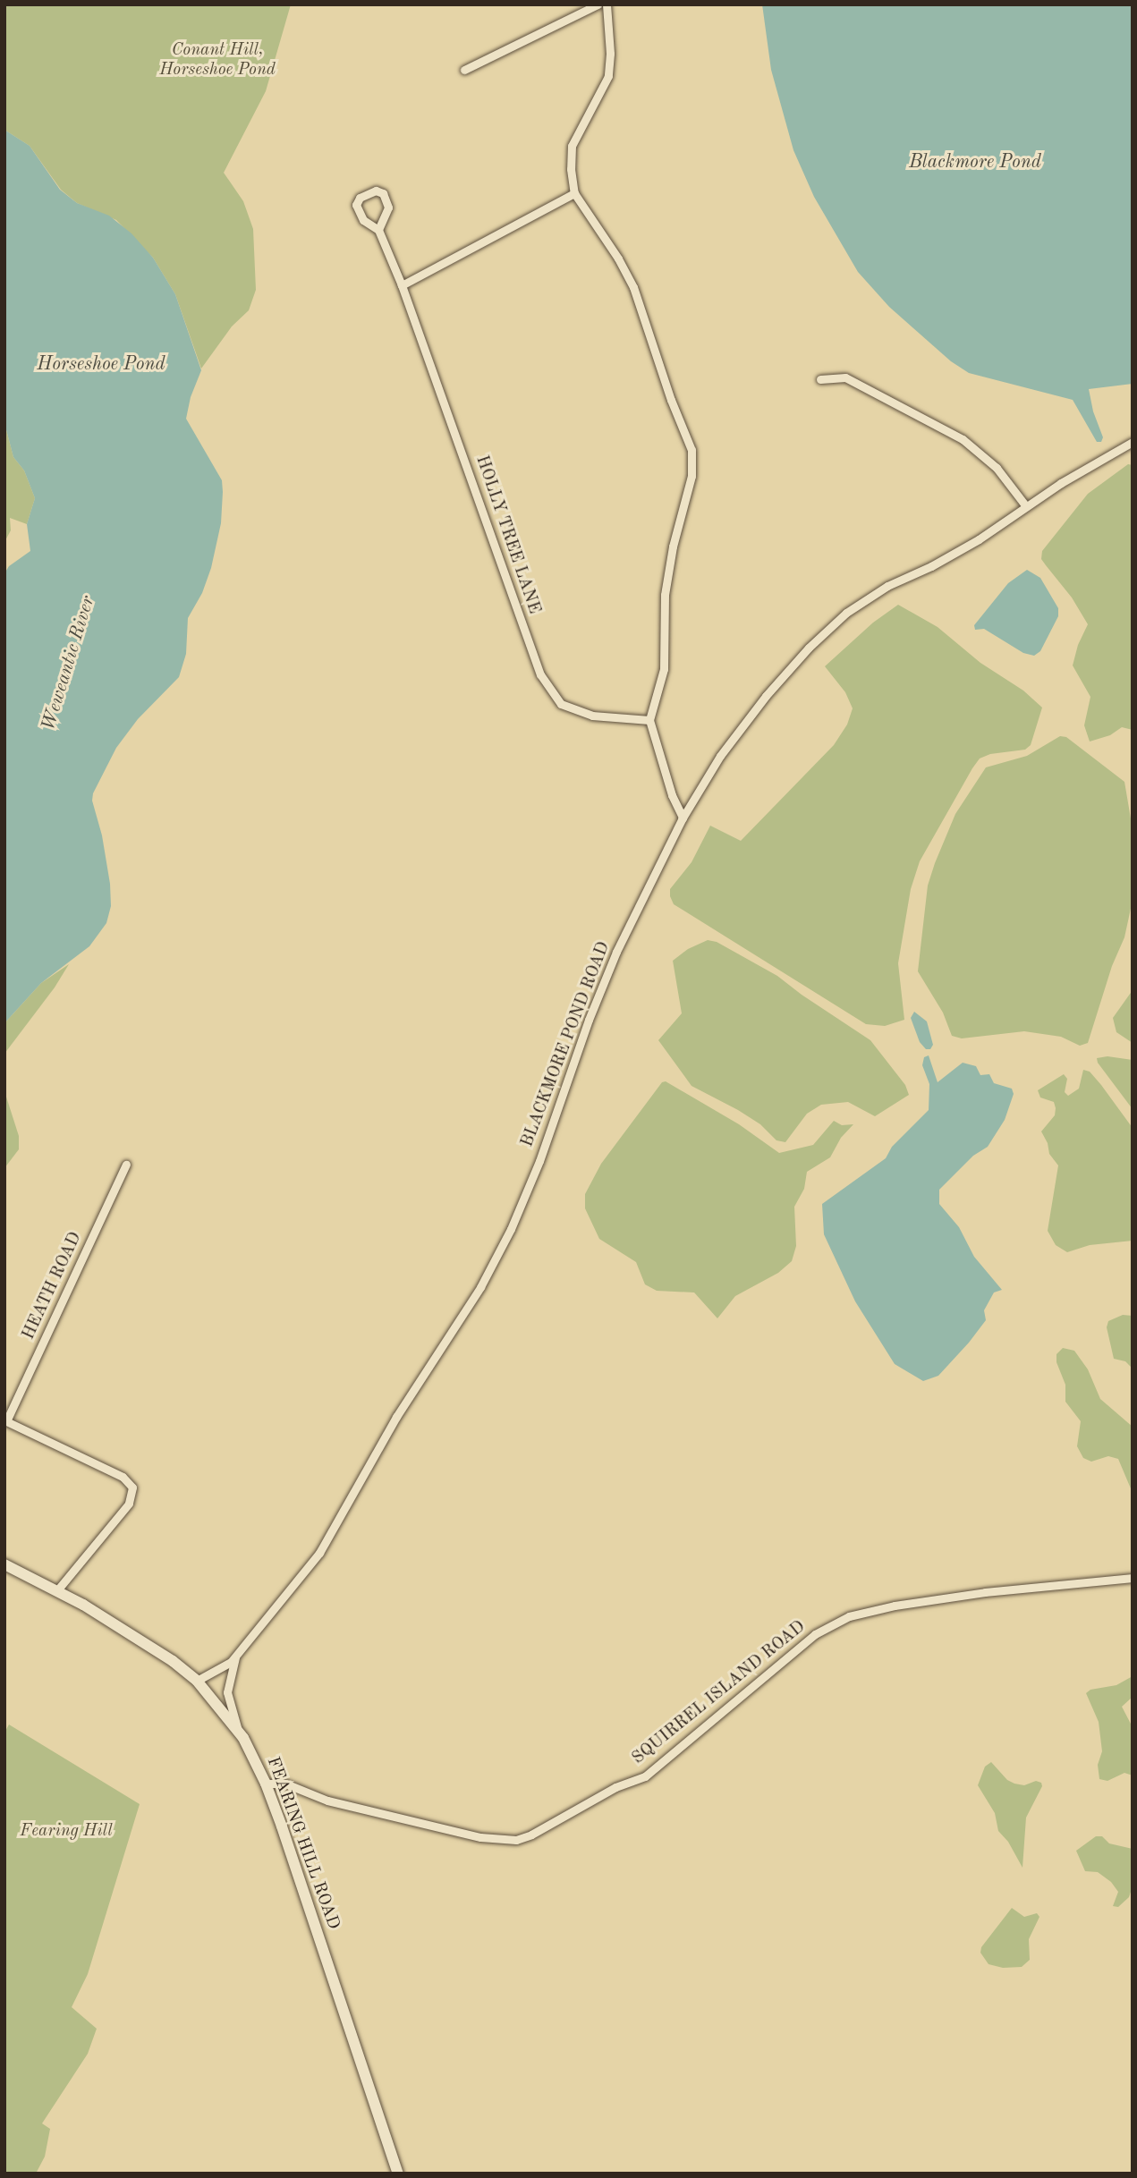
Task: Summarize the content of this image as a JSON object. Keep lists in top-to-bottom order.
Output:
{
  "streets": {
    "main road": ["FEARING HILL ROAD"],
    "street": [
      "HOLLY TREE LANE",
      "BLACKMORE POND ROAD",
      "HEATH ROAD",
      "SQUIRREL ISLAND ROAD"
    ]
  },
  "crossings": [
    ["BLACKMORE POND ROAD", "FEARING HILL ROAD"],
    ["SQUIRREL ISLAND ROAD", "FEARING HILL ROAD"]
  ],
  "water": ["Blackmore Pond", "Horseshoe Pond", "Weweantic River"],
  "parks": ["Conant Hill, Horseshoe Pond", "Fearing Hill"]
}
